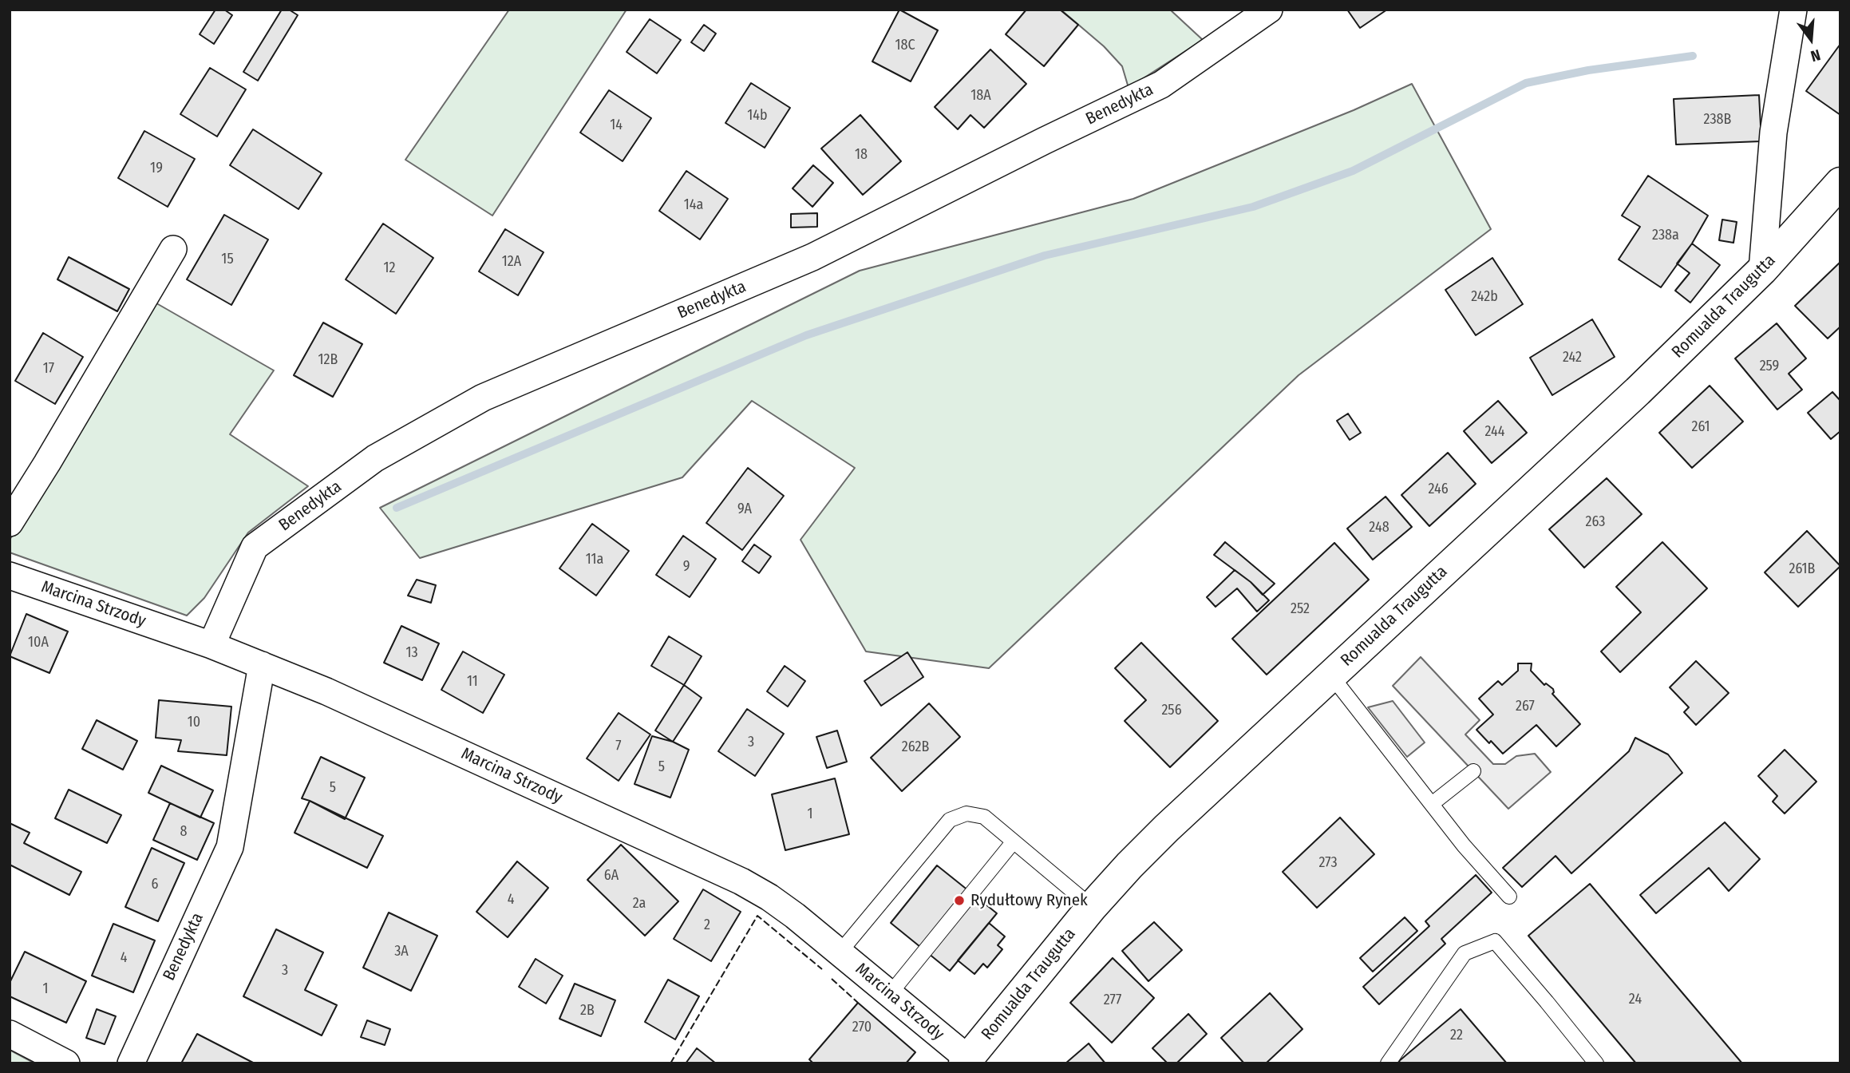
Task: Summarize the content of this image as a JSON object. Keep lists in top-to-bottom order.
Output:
{
  "streets": {
    "street": ["Benedykta", "Romualda Traugutta", "Marcina Strzody"]
  },
  "crossings": [
    ["Benedykta", "Marcina Strzody"],
    ["Romualda Traugutta", "Marcina Strzody"]
  ],
  "places": ["Rydułtowy Rynek"],
  "house_numbers": [
    "18C",
    "18A",
    "14b",
    "238B",
    "14",
    "18",
    "19",
    "14a",
    "238a",
    "15",
    "12A",
    "12",
    "242b",
    "242",
    "12B",
    "259",
    "17",
    "261",
    "244",
    "246",
    "9A",
    "263",
    "248",
    "11a",
    "9",
    "261B",
    "252",
    "10A",
    "13",
    "11",
    "267",
    "256",
    "10",
    "3",
    "7",
    "262B",
    "5",
    "5",
    "1",
    "8",
    "273",
    "6A",
    "6",
    "4",
    "2a",
    "2",
    "3A",
    "4",
    "3",
    "1",
    "24",
    "277",
    "2B",
    "270",
    "22"
  ],
  "north": "bottom"
}
